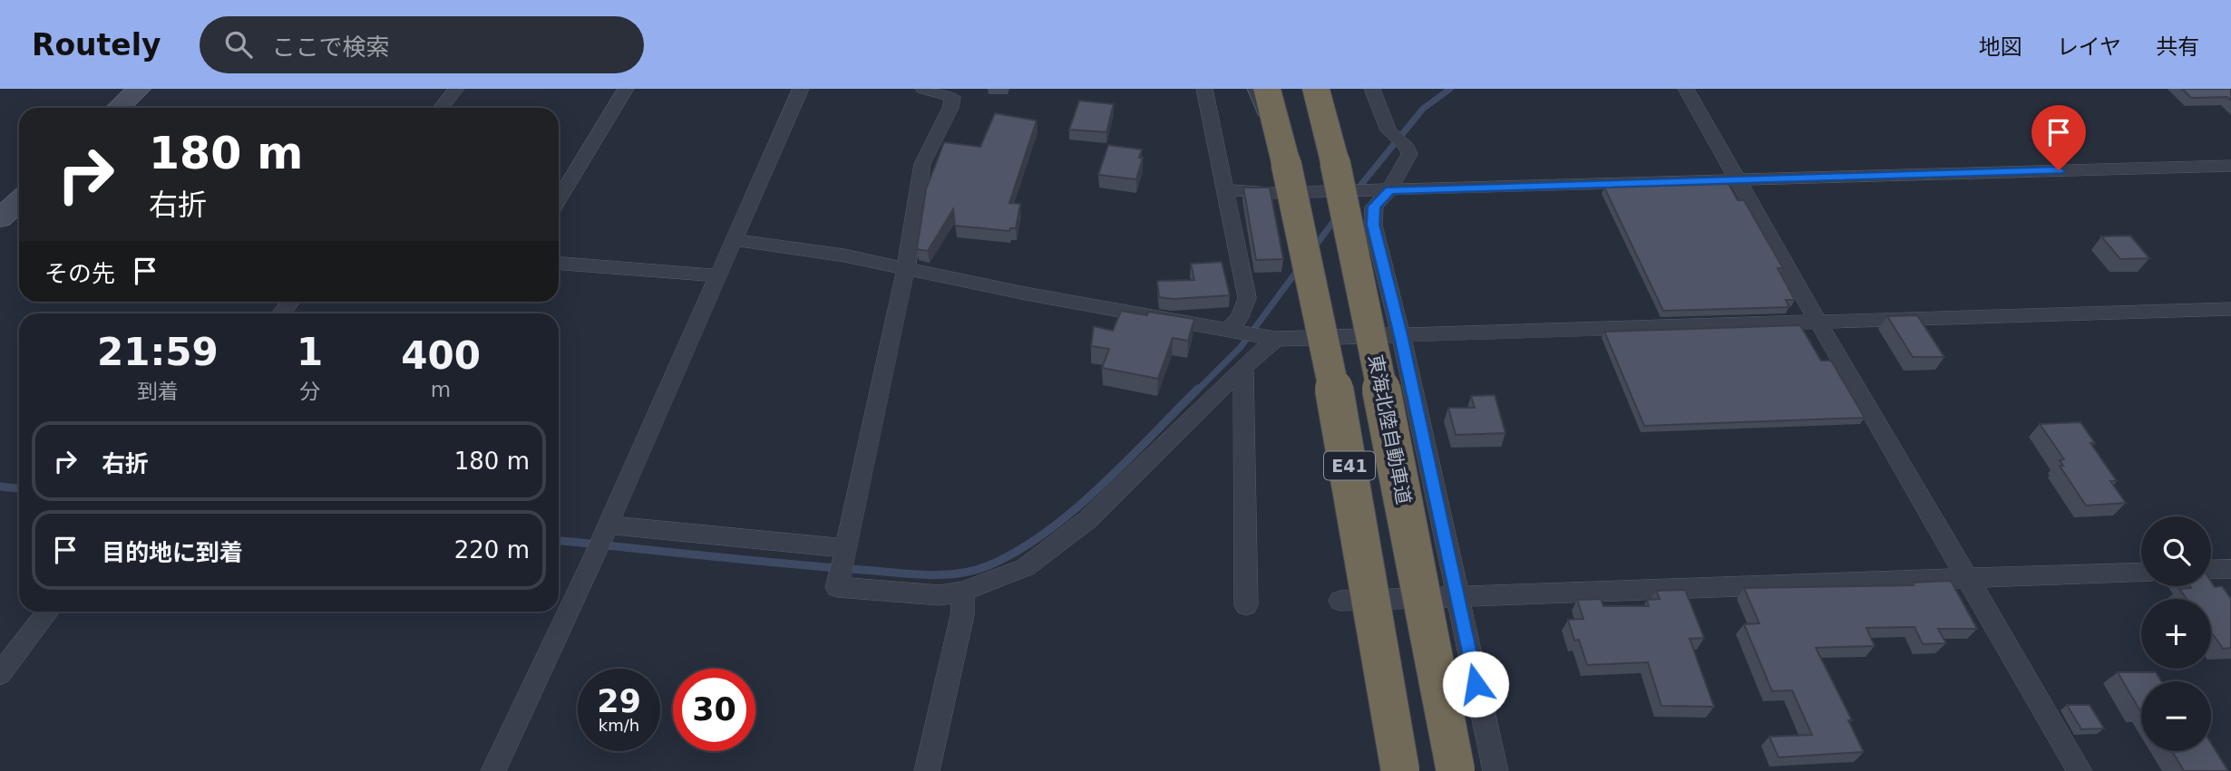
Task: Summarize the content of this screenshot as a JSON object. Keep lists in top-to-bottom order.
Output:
{
  "streets": {
    "highway": ["東海北陸自動車道", "E41"]
  },
  "page": {
    "header": "Routely",
    "search": "ここで検索",
    "nav": ["地図", "レイヤ", "共有"],
    "turn": ["180 m", "右折"],
    "then": "その先",
    "eta": [
      "21:59",
      "到着",
      "1",
      "分",
      "400",
      "m"
    ],
    "list": [
      {
        "name": "右折",
        "value": "180 m"
      },
      {
        "name": "目的地に到着",
        "value": "220 m"
      }
    ],
    "map_buttons": ["+", "−"],
    "speed": "29 km/h",
    "limit": "30"
  }
}
